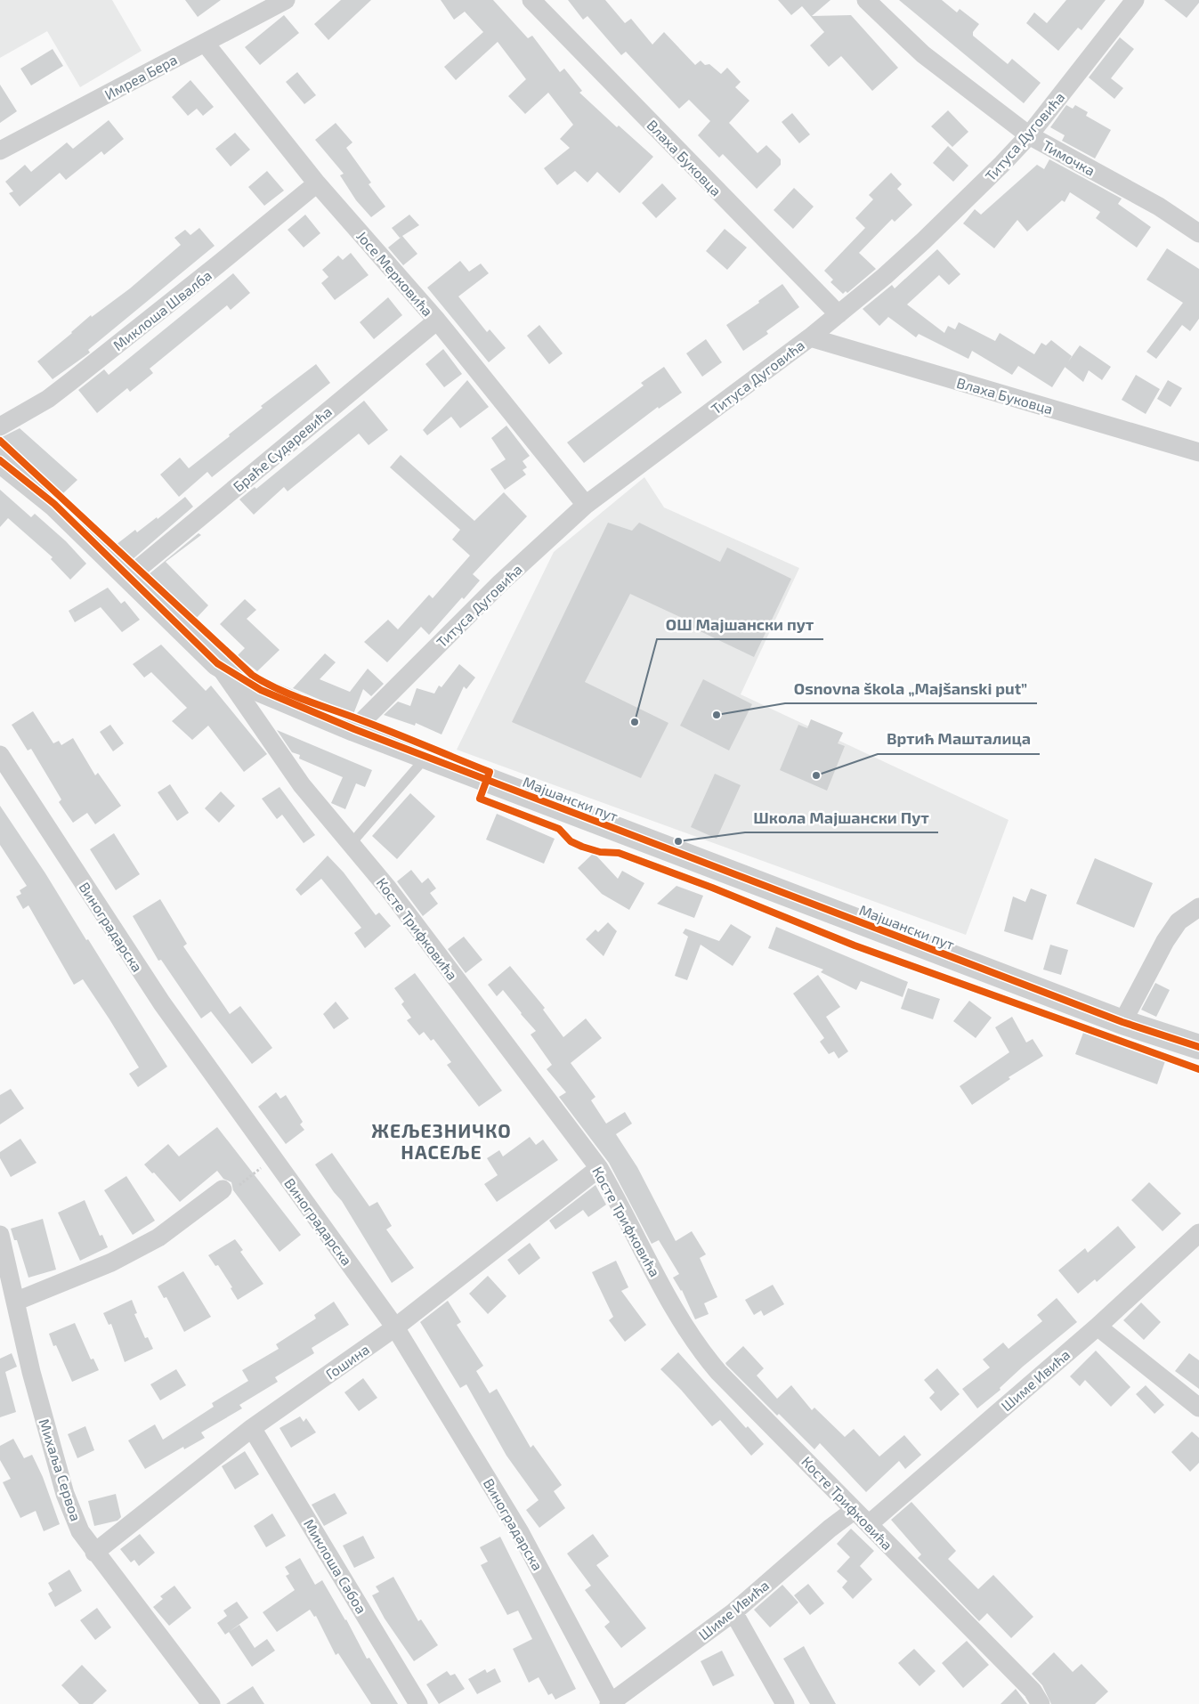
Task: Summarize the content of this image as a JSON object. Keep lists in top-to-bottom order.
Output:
{
  "streets": {
    "street": [
      "Имреа Бера",
      "Титуса Дуговића",
      "Влаха Буковца",
      "Тимочка",
      "Јосе Мерковића",
      "Миклоша Швалба",
      "Браће Сударевића",
      "Мајшански пут",
      "Виноградарска",
      "Косте Трифковића",
      "Гошина",
      "Шиме Ивића",
      "Михаља Сервоа",
      "Миклоша Сабоа"
    ]
  },
  "crossings": [
    ["Имреа Бера", "Јосе Мерковића"],
    ["Титуса Дуговића", "Влаха Буковца"],
    ["Титуса Дуговића", "Тимочка"],
    ["Титуса Дуговића", "Јосе Мерковића"],
    ["Титуса Дуговића", "Мајшански пут"],
    ["Јосе Мерковића", "Миклоша Швалба"],
    ["Јосе Мерковића", "Браће Сударевића"],
    ["Браће Сударевића", "Мајшански пут"],
    ["Мајшански пут", "Косте Трифковића"],
    ["Виноградарска", "Гошина"],
    ["Виноградарска", "Шиме Ивића"],
    ["Косте Трифковића", "Гошина"],
    ["Косте Трифковића", "Шиме Ивића"],
    ["Гошина", "Михаља Сервоа"],
    ["Гошина", "Миклоша Сабоа"]
  ],
  "districts": ["ЖЕЉЕЗНИЧКО НАСЕЉЕ"],
  "places": [
    "Osnovna škola „Majšanski put”",
    "ОШ Мајшански пут",
    "Вртић Машталица",
    "Школа Мајшански Пут"
  ]
}
